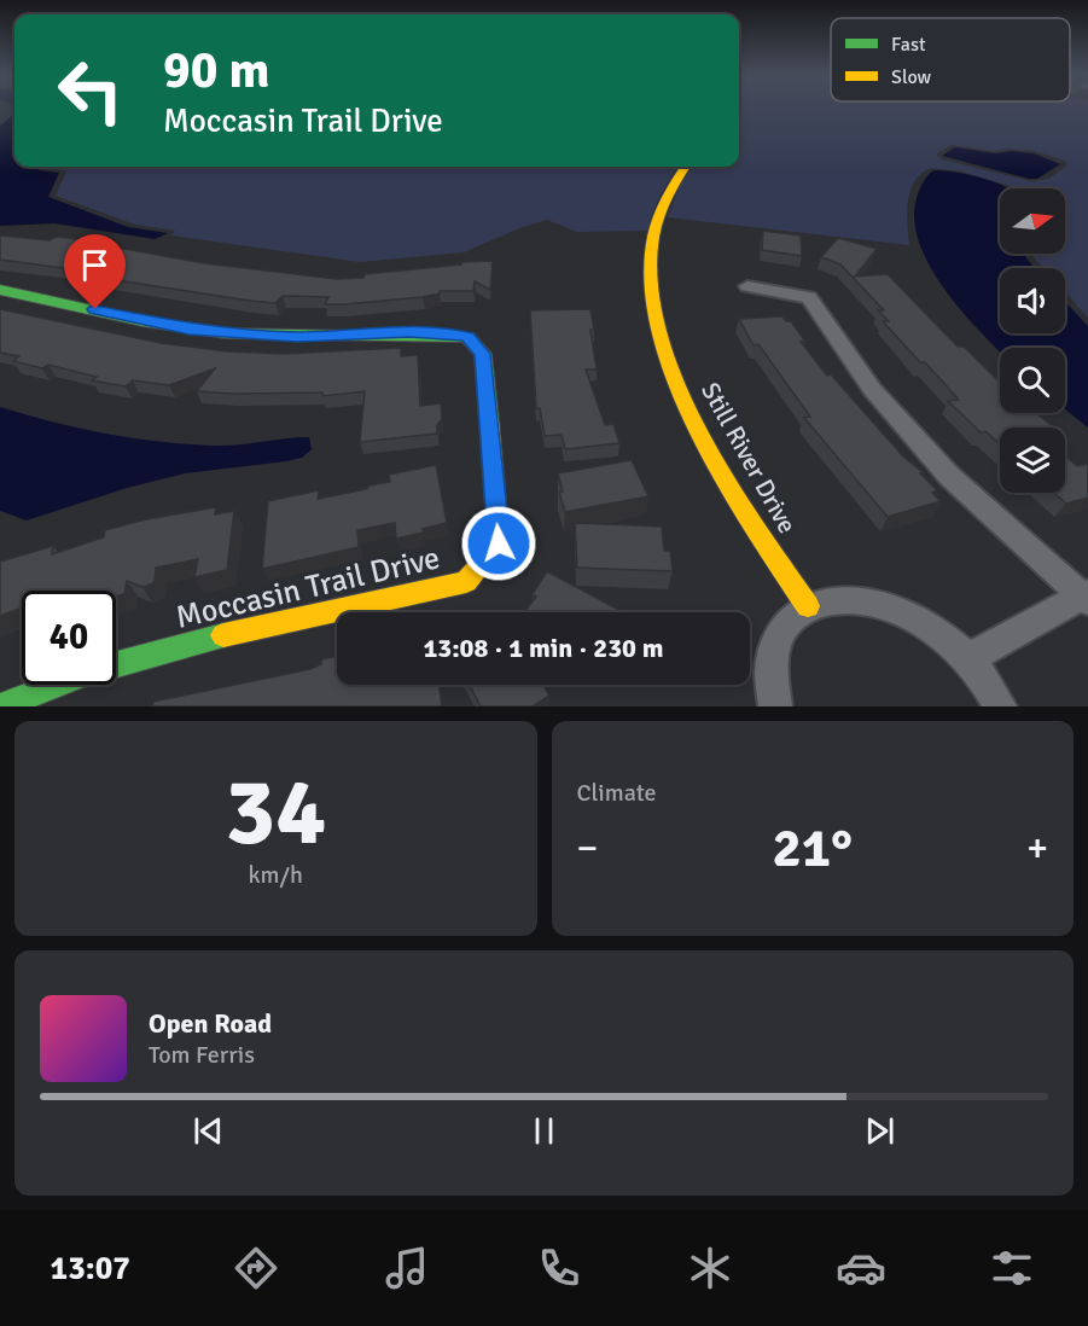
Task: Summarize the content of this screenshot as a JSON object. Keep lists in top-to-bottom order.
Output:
{
  "streets": {
    "street": ["Still River Drive", "Moccasin Trail Drive"]
  },
  "legend": ["Fast", "Slow"],
  "north": "right",
  "page": {
    "turn": ["90 m", "Moccasin Trail Drive"],
    "limit": "40",
    "trip": "13:08 · 1 min · 230 m",
    "tile": [
      ["34", "km/h"],
      "Climate"
    ],
    "heat": ["−", "21°", "+"],
    "song": ["Open Road", "Tom Ferris"],
    "tabs": "13:07"
  }
}
